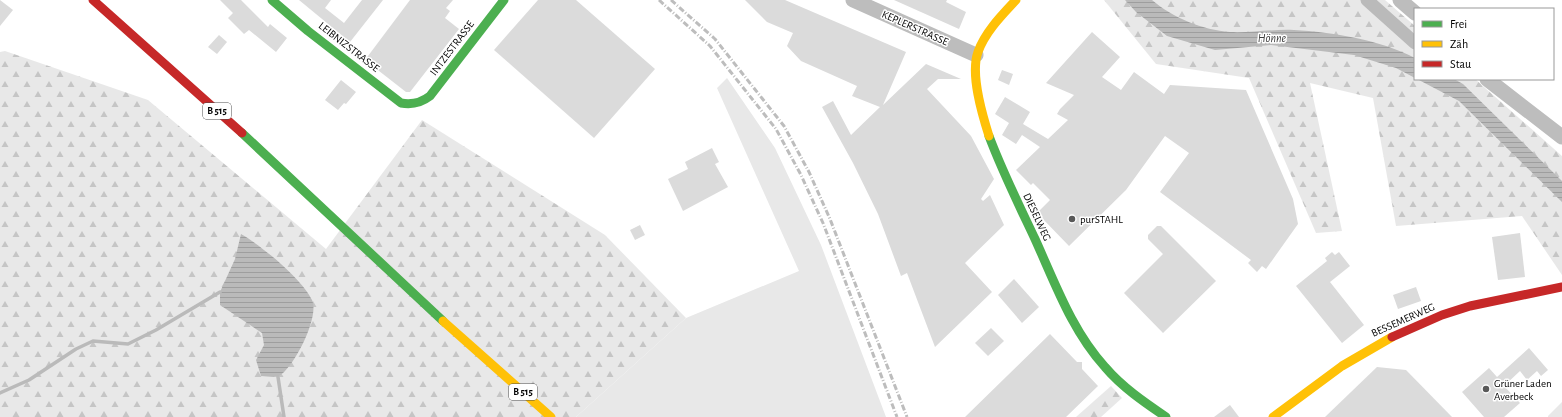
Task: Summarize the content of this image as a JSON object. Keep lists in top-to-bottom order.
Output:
{
  "streets": {
    "street": [
      "KEPLERSTRASSE",
      "LEIBNIZSTRASSE",
      "INTZESTRASSE",
      "B 515",
      "DIESELWEG",
      "BESSEMERWEG"
    ]
  },
  "crossings": [
    ["KEPLERSTRASSE", "DIESELWEG"],
    ["LEIBNIZSTRASSE", "INTZESTRASSE"]
  ],
  "water": ["Hönne"],
  "places": ["purSTAHL", "Grüner Laden Averbeck"],
  "legend": ["Frei", "Zäh", "Stau"]
}
